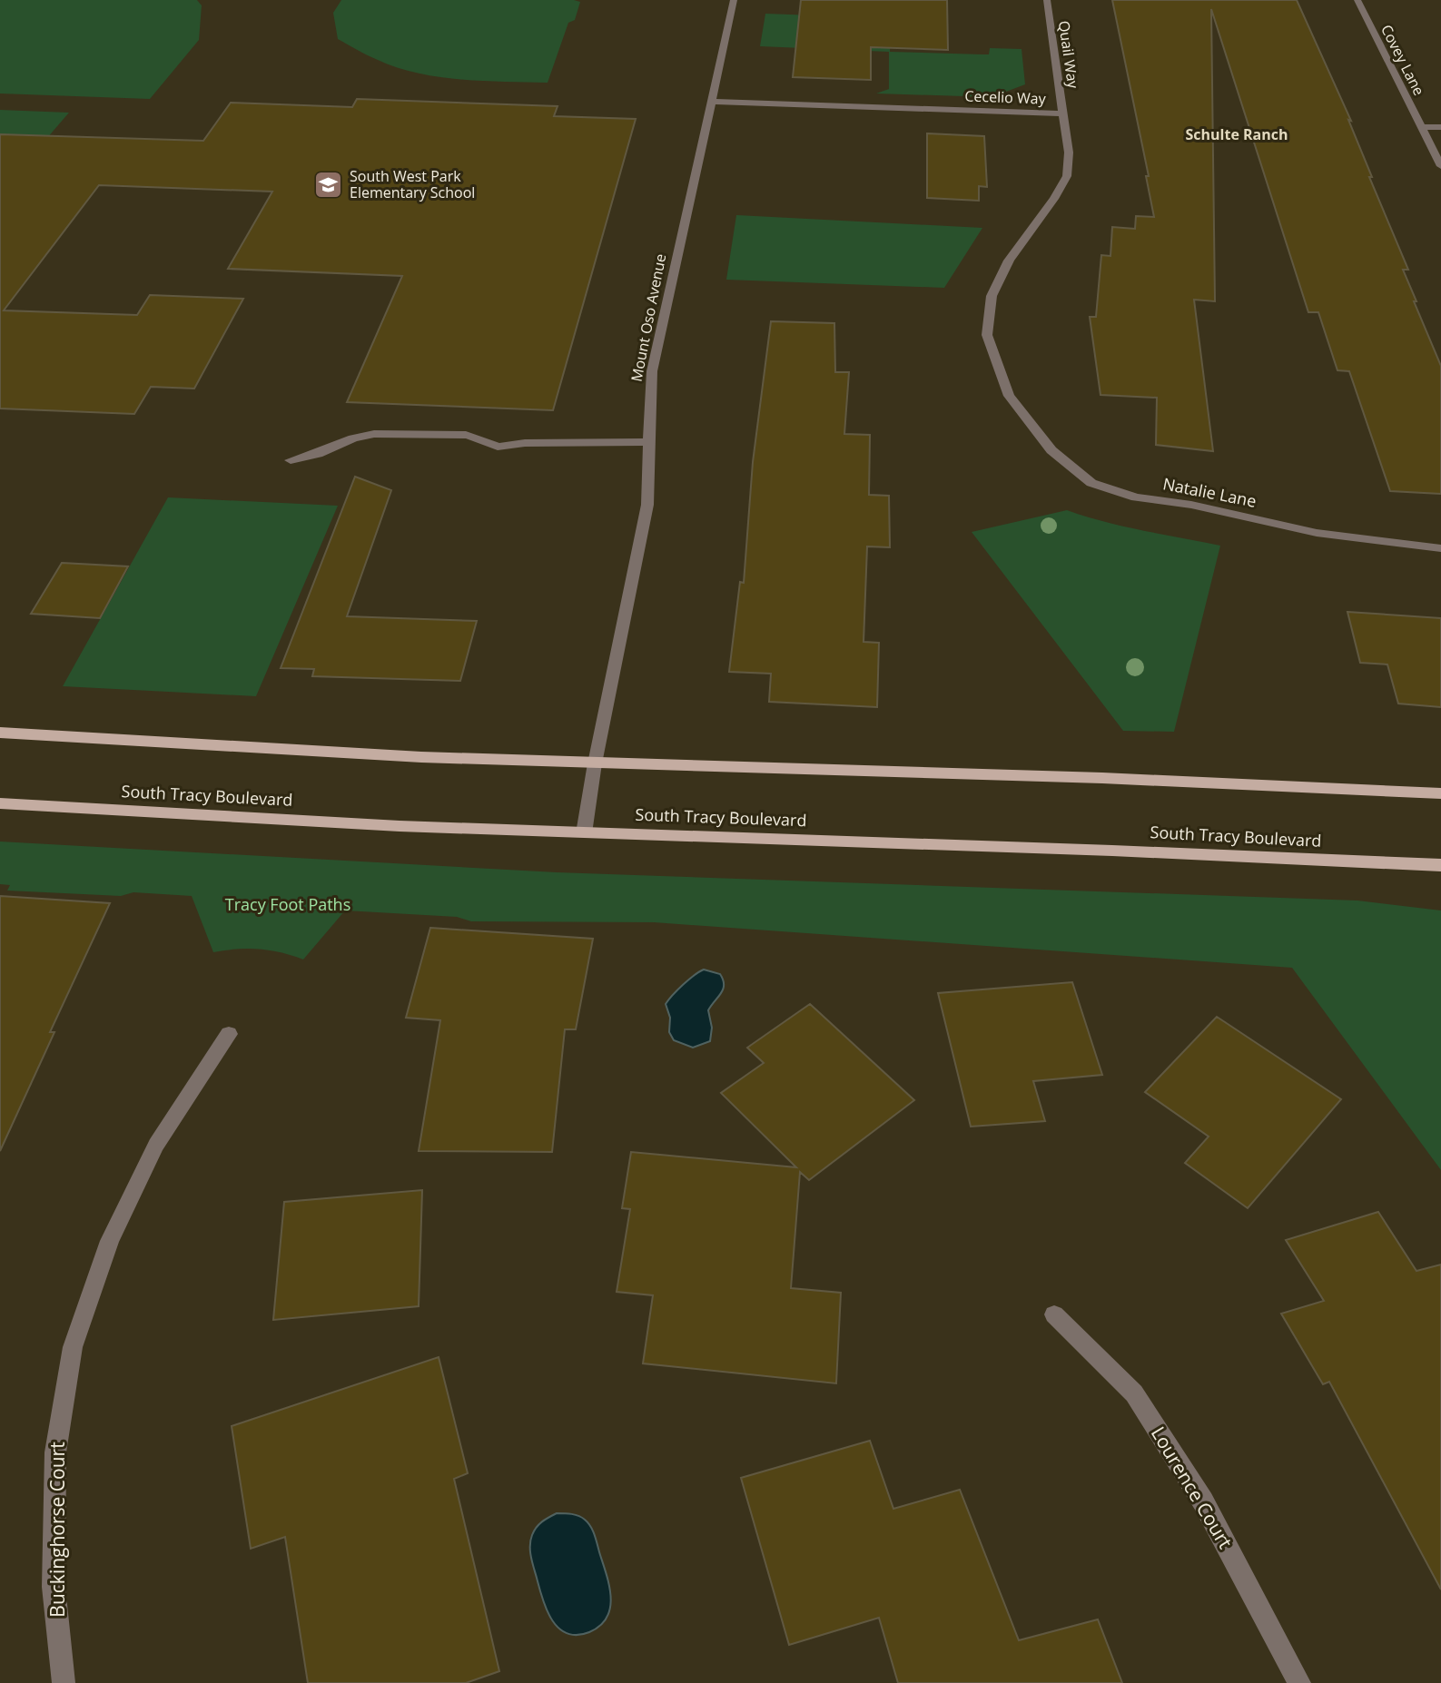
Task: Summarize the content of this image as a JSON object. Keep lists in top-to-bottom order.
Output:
{
  "streets": {
    "main road": ["South Tracy Boulevard"],
    "street": [
      "Quail Way",
      "Covey Lane",
      "Cecelio Way",
      "Mount Oso Avenue",
      "Natalie Lane",
      "Lourence Court",
      "Buckinghorse Court"
    ]
  },
  "crossings": [
    ["Quail Way", "Cecelio Way"],
    ["Cecelio Way", "Mount Oso Avenue"],
    ["Cecelio Way", "Natalie Lane"],
    ["Mount Oso Avenue", "South Tracy Boulevard"]
  ],
  "districts": ["Schulte Ranch"],
  "parks": ["Tracy Foot Paths"],
  "places": {
    "school or university": ["South West Park Elementary School"]
  }
}
